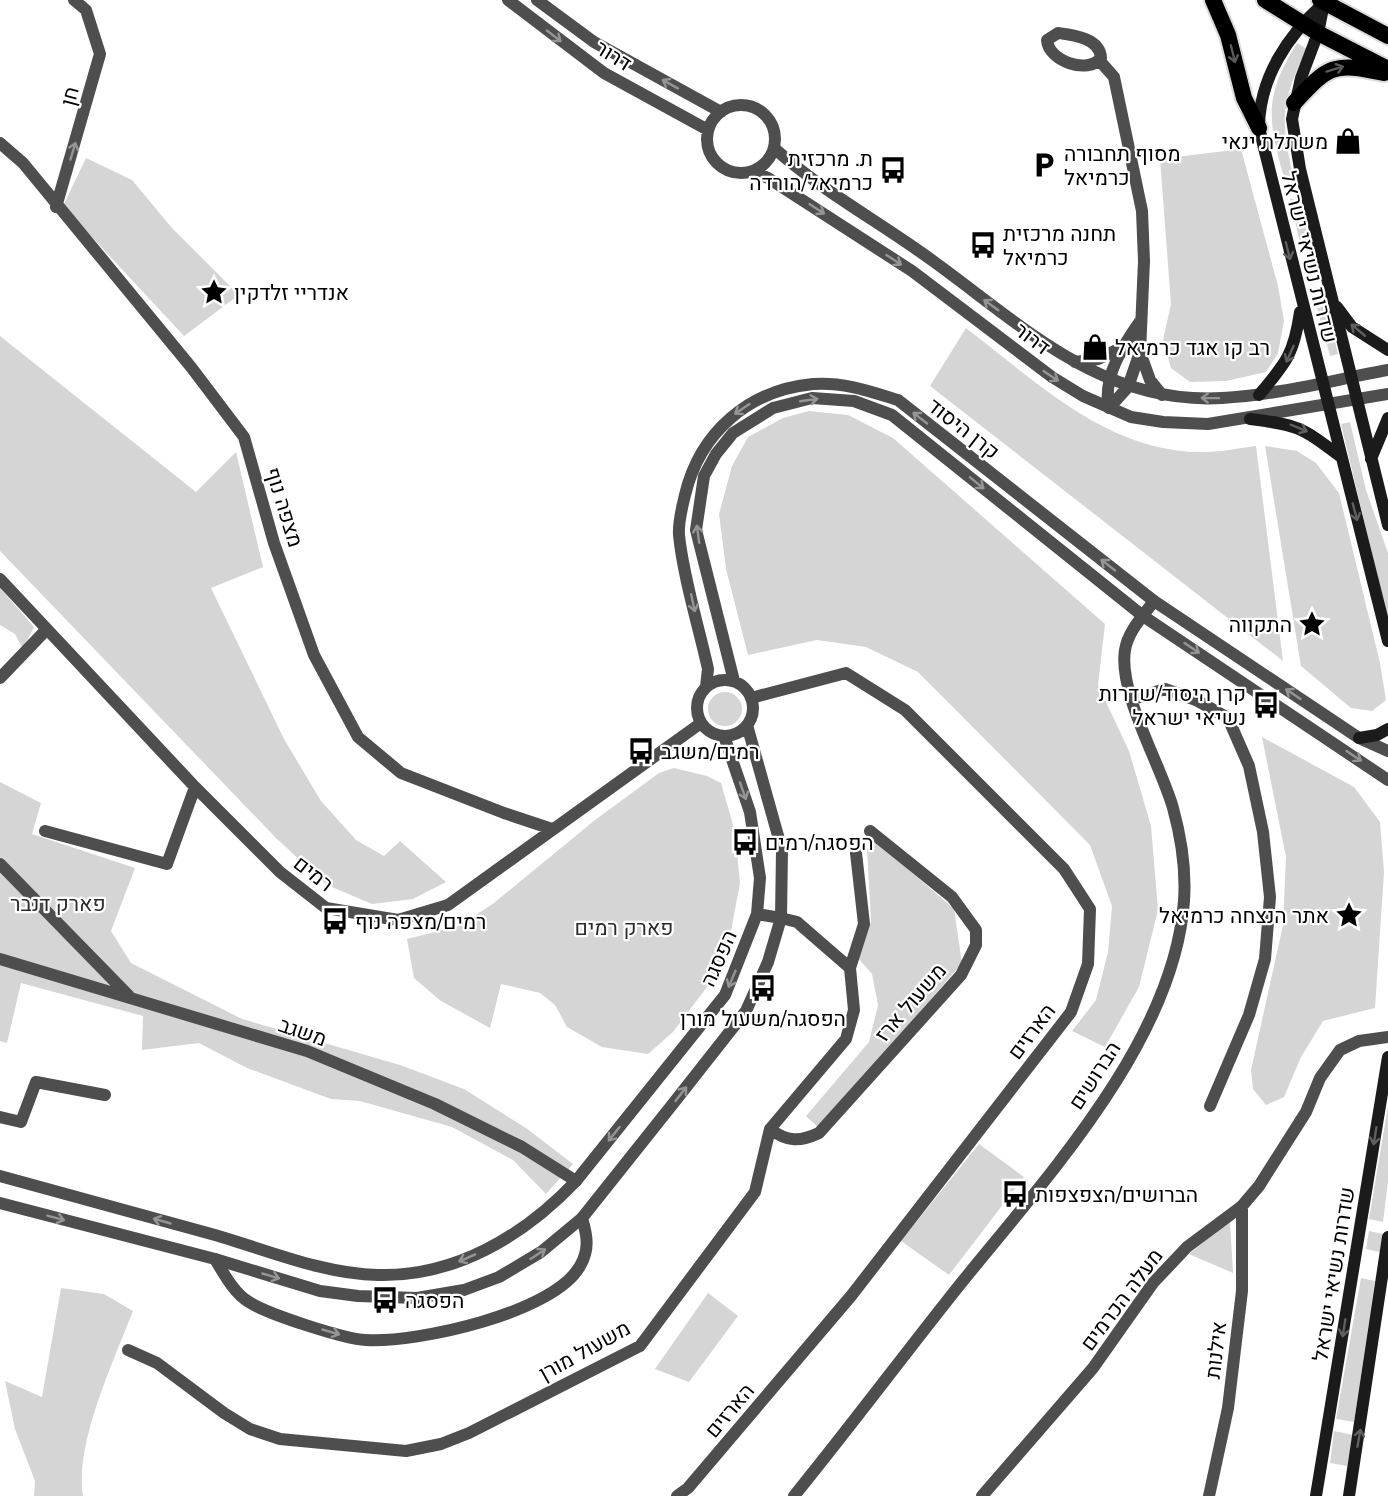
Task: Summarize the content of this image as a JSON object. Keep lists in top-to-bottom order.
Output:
{
  "streets": {
    "main road": ["שדרות נשיאי ישראל"],
    "street": [
      "דרור",
      "חן",
      "קרן היסוד",
      "מצפה נוף",
      "רמים",
      "הפסגה",
      "משעול ארז",
      "משגב",
      "הארזים",
      "הברושים",
      "מעלה הכרמים",
      "משעול מורן",
      "אילנות"
    ]
  },
  "crossings": [
    ["דרור", "שדרות נשיאי ישראל"],
    ["חן", "מצפה נוף"],
    ["קרן היסוד", "רמים"],
    ["קרן היסוד", "הפסגה"],
    ["קרן היסוד", "הארזים"],
    ["קרן היסוד", "הברושים"],
    ["מצפה נוף", "רמים"],
    ["רמים", "הפסגה"],
    ["רמים", "הארזים"],
    ["הפסגה", "משגב"],
    ["הפסגה", "הארזים"],
    ["משעול ארז", "משעול מורן"],
    ["מעלה הכרמים", "אילנות"]
  ],
  "one_way": ["חן"],
  "parks": ["פארק דנבר", "פארק רמים"],
  "places": {
    "shop": ["משתלת ינאי", "רב קו אגד כרמיאל"],
    "parking": ["מסוף תחבורה כרמיאל"],
    "bus stop": [
      "ת. מרכזית כרמיאל/הורדה",
      "תחנה מרכזית כרמיאל",
      "קרן היסוד/שדרות נשיאי ישראל",
      "רמים/משגב",
      "הפסגה/רמים",
      "רמים/מצפה נוף",
      "הפסגה/משעול מורן",
      "הברושים/הצפצפות",
      "הפסגה"
    ],
    "place": ["אנדריי זלדקין", "התקווה", "אתר הנצחה כרמיאל"]
  }
}
